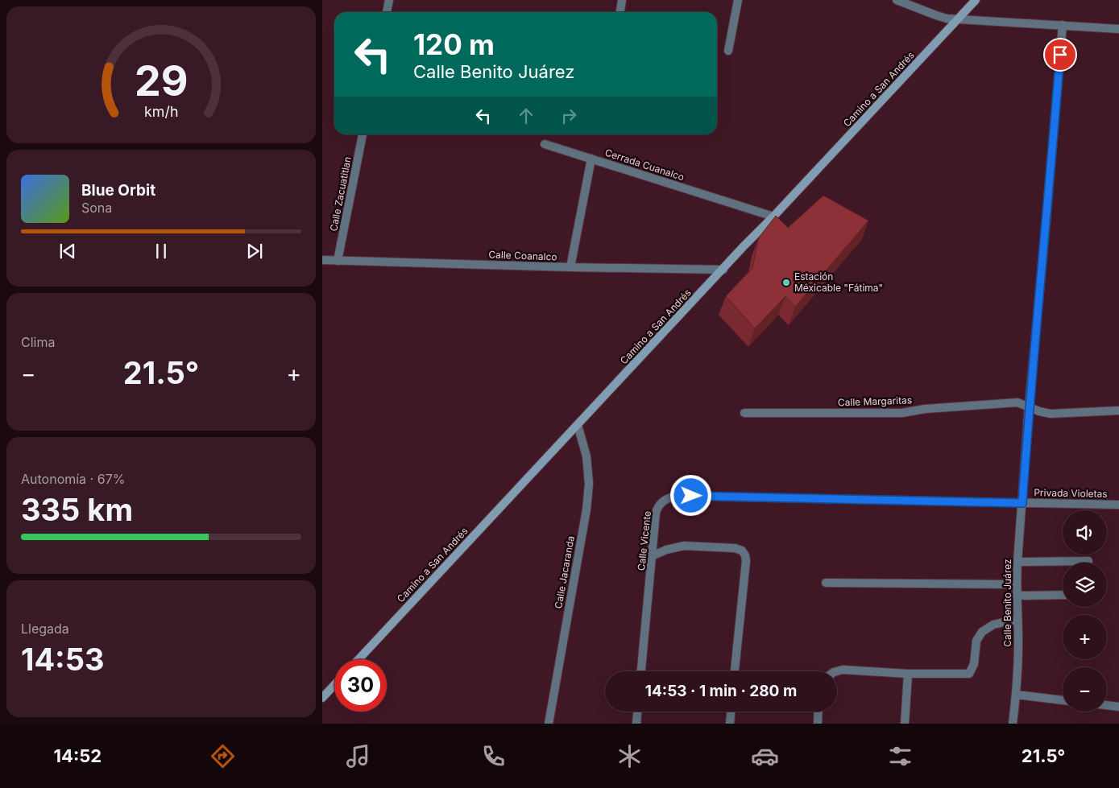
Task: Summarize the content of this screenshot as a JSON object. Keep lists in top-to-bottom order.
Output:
{
  "streets": {
    "main road": ["Camino a San Andrés"],
    "street": [
      "Cerrada Cuanalco",
      "Calle Zacuatitlan",
      "Calle Coanalco",
      "Calle Margaritas",
      "Privada Violetas",
      "Calle Vicente",
      "Calle Jacaranda",
      "Calle Benito Juárez"
    ]
  },
  "crossings": [
    ["Camino a San Andrés", "Cerrada Cuanalco"],
    ["Camino a San Andrés", "Calle Coanalco"],
    ["Camino a San Andrés", "Calle Jacaranda"],
    ["Cerrada Cuanalco", "Calle Coanalco"],
    ["Calle Zacuatitlan", "Calle Coanalco"],
    ["Calle Margaritas", "Calle Benito Juárez"],
    ["Privada Violetas", "Calle Vicente"],
    ["Privada Violetas", "Calle Benito Juárez"],
    ["Calle Vicente", "Calle Benito Juárez"]
  ],
  "places": ["Estación Méxicable \"Fátima\""],
  "page": {
    "turn": ["120 m", "Calle Benito Juárez"],
    "song": ["Blue Orbit", "Sona"],
    "tile": [
      "Clima",
      ["Autonomía · 67%", "335 km"],
      ["Llegada", "14:53"]
    ],
    "heat": ["−", "21.5°", "+"],
    "map_buttons": ["+", "−"],
    "limit": "30",
    "trip": "14:53 · 1 min · 280 m",
    "tabs": ["14:52", "21.5°"],
    "gauge": ["29", "km/h"]
  }
}
